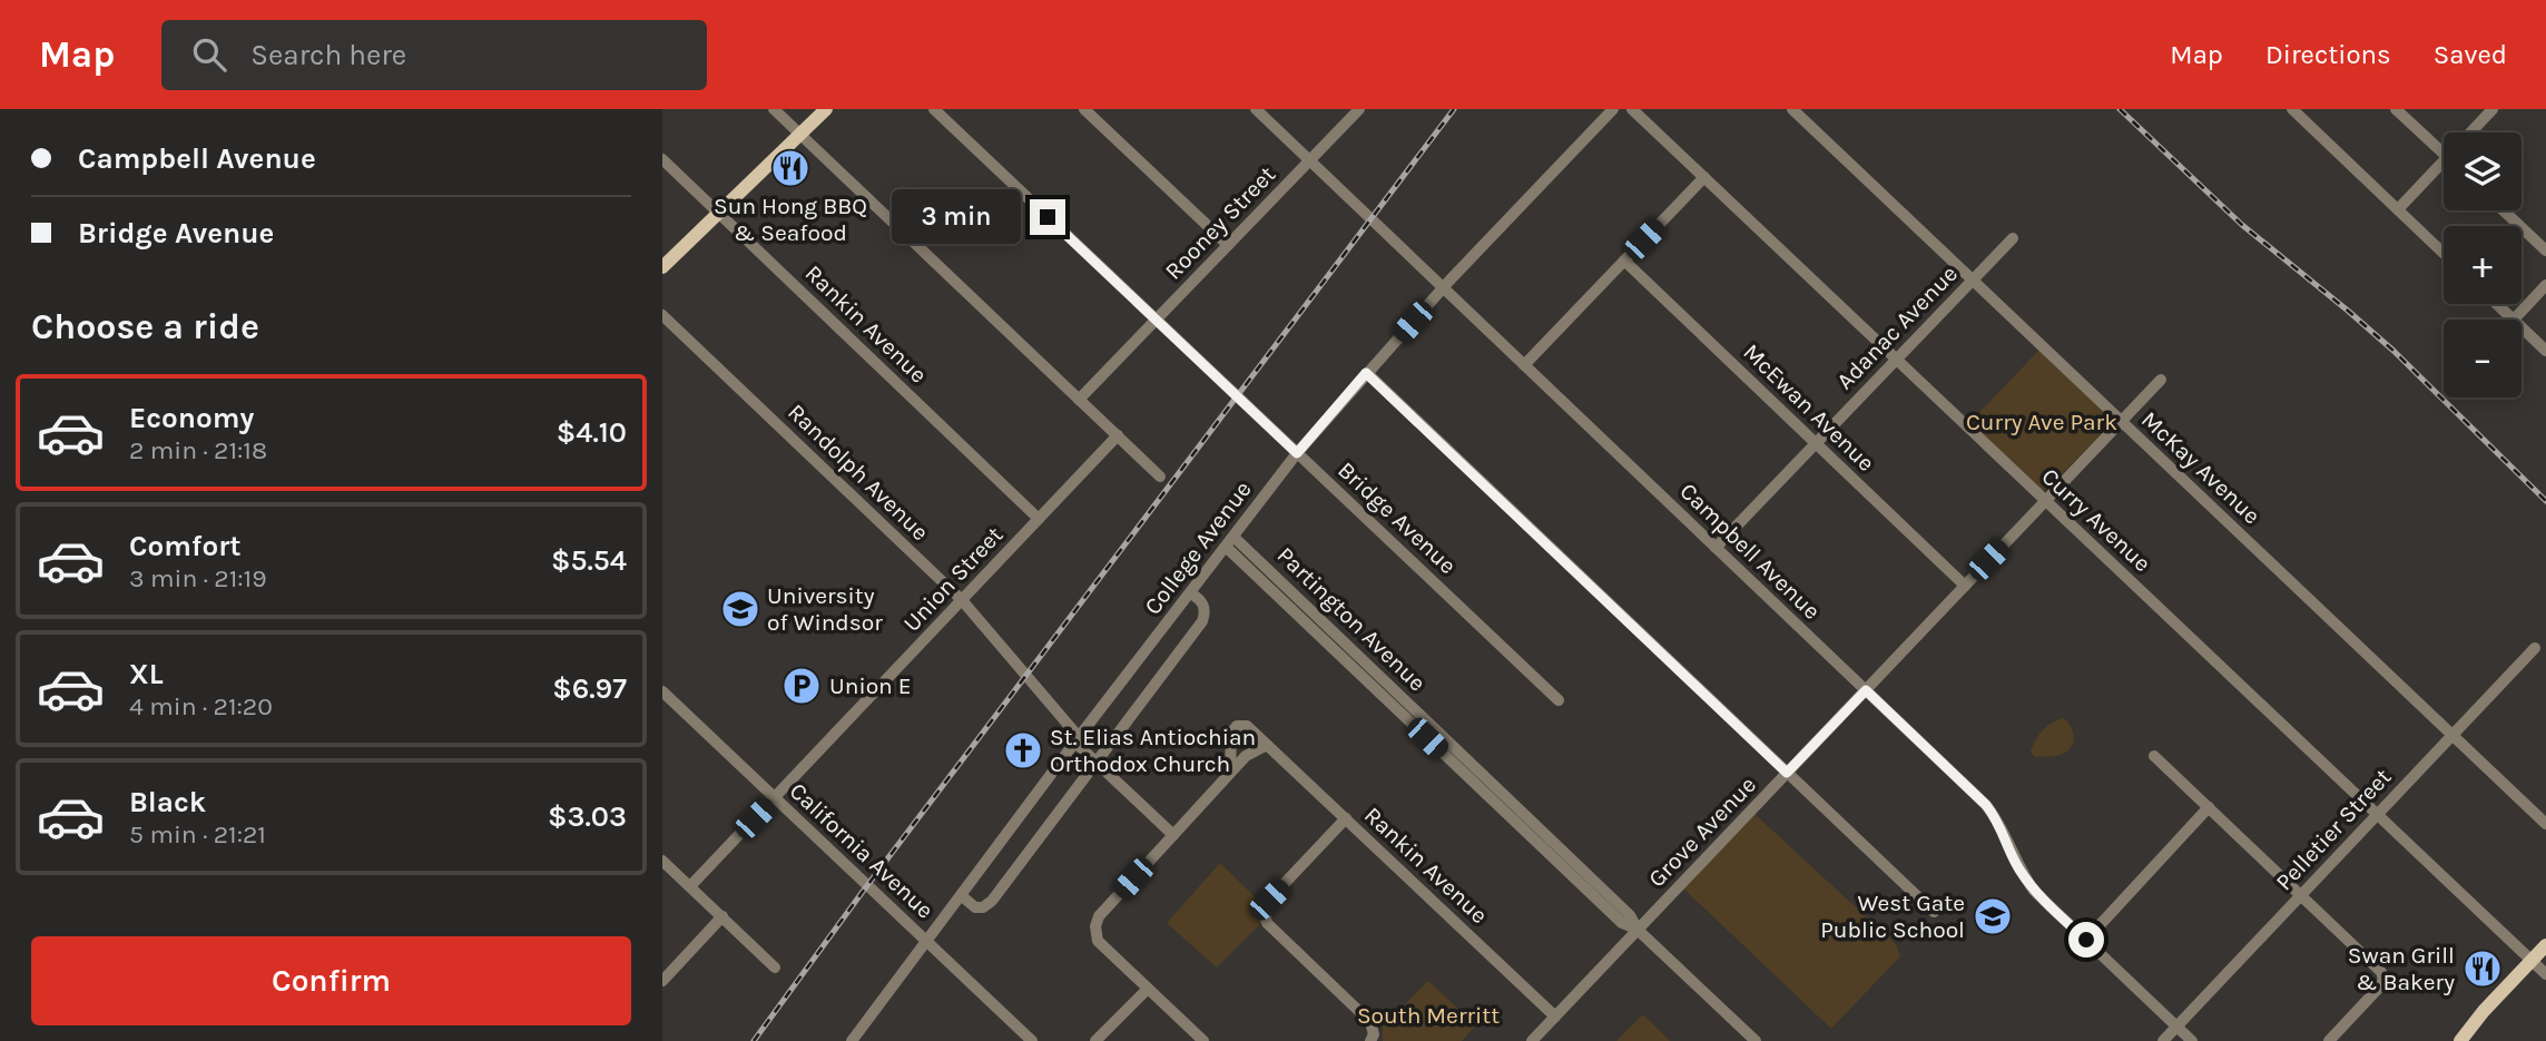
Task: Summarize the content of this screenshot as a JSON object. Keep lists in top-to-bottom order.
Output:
{
  "streets": {
    "street": [
      "Rooney Street",
      "Rankin Avenue",
      "Adanac Avenue",
      "McEwan Avenue",
      "McKay Avenue",
      "Randolph Avenue",
      "Bridge Avenue",
      "Curry Avenue",
      "College Avenue",
      "Campbell Avenue",
      "Union Street",
      "Partington Avenue",
      "Pelletier Street",
      "Grove Avenue",
      "California Avenue"
    ]
  },
  "crossings": [
    ["Rooney Street", "Bridge Avenue"],
    ["Rooney Street", "Campbell Avenue"],
    ["Rankin Avenue", "Union Street"],
    ["Rankin Avenue", "Grove Avenue"],
    ["Adanac Avenue", "McEwan Avenue"],
    ["Adanac Avenue", "McKay Avenue"],
    ["Adanac Avenue", "Curry Avenue"],
    ["Adanac Avenue", "Campbell Avenue"],
    ["McEwan Avenue", "Grove Avenue"],
    ["McKay Avenue", "Pelletier Street"],
    ["McKay Avenue", "Grove Avenue"],
    ["Randolph Avenue", "College Avenue"],
    ["Randolph Avenue", "Union Street"],
    ["Bridge Avenue", "College Avenue"],
    ["Curry Avenue", "Pelletier Street"],
    ["Curry Avenue", "Grove Avenue"],
    ["College Avenue", "Campbell Avenue"],
    ["College Avenue", "Partington Avenue"],
    ["College Avenue", "California Avenue"],
    ["Campbell Avenue", "Pelletier Street"],
    ["Campbell Avenue", "Grove Avenue"],
    ["Union Street", "California Avenue"],
    ["Partington Avenue", "Grove Avenue"]
  ],
  "parks": ["Curry Ave Park", "South Merritt"],
  "places": {
    "restaurant": ["Sun Hong BBQ & Seafood", "Swan Grill & Bakery"],
    "school or university": ["University of Windsor", "West Gate Public School"],
    "parking": ["Union E"],
    "church": ["St. Elias Antiochian Orthodox Church"]
  },
  "page": {
    "header": "Map",
    "search": "Search here",
    "nav": ["Map", "Directions", "Saved"],
    "banner": ["Campbell Avenue", "Bridge Avenue"],
    "map_buttons": ["+", "−"],
    "bubble": "3 min",
    "heading": "Choose a ride",
    "list": [
      {
        "name": "Economy",
        "note": "2 min · 21:18",
        "value": "$4.10"
      },
      {
        "name": "Comfort",
        "note": "3 min · 21:19",
        "value": "$5.54"
      },
      {
        "name": "XL",
        "note": "4 min · 21:20",
        "value": "$6.97"
      },
      {
        "name": "Black",
        "note": "5 min · 21:21",
        "value": "$3.03"
      }
    ],
    "buttons": "Confirm"
  }
}
